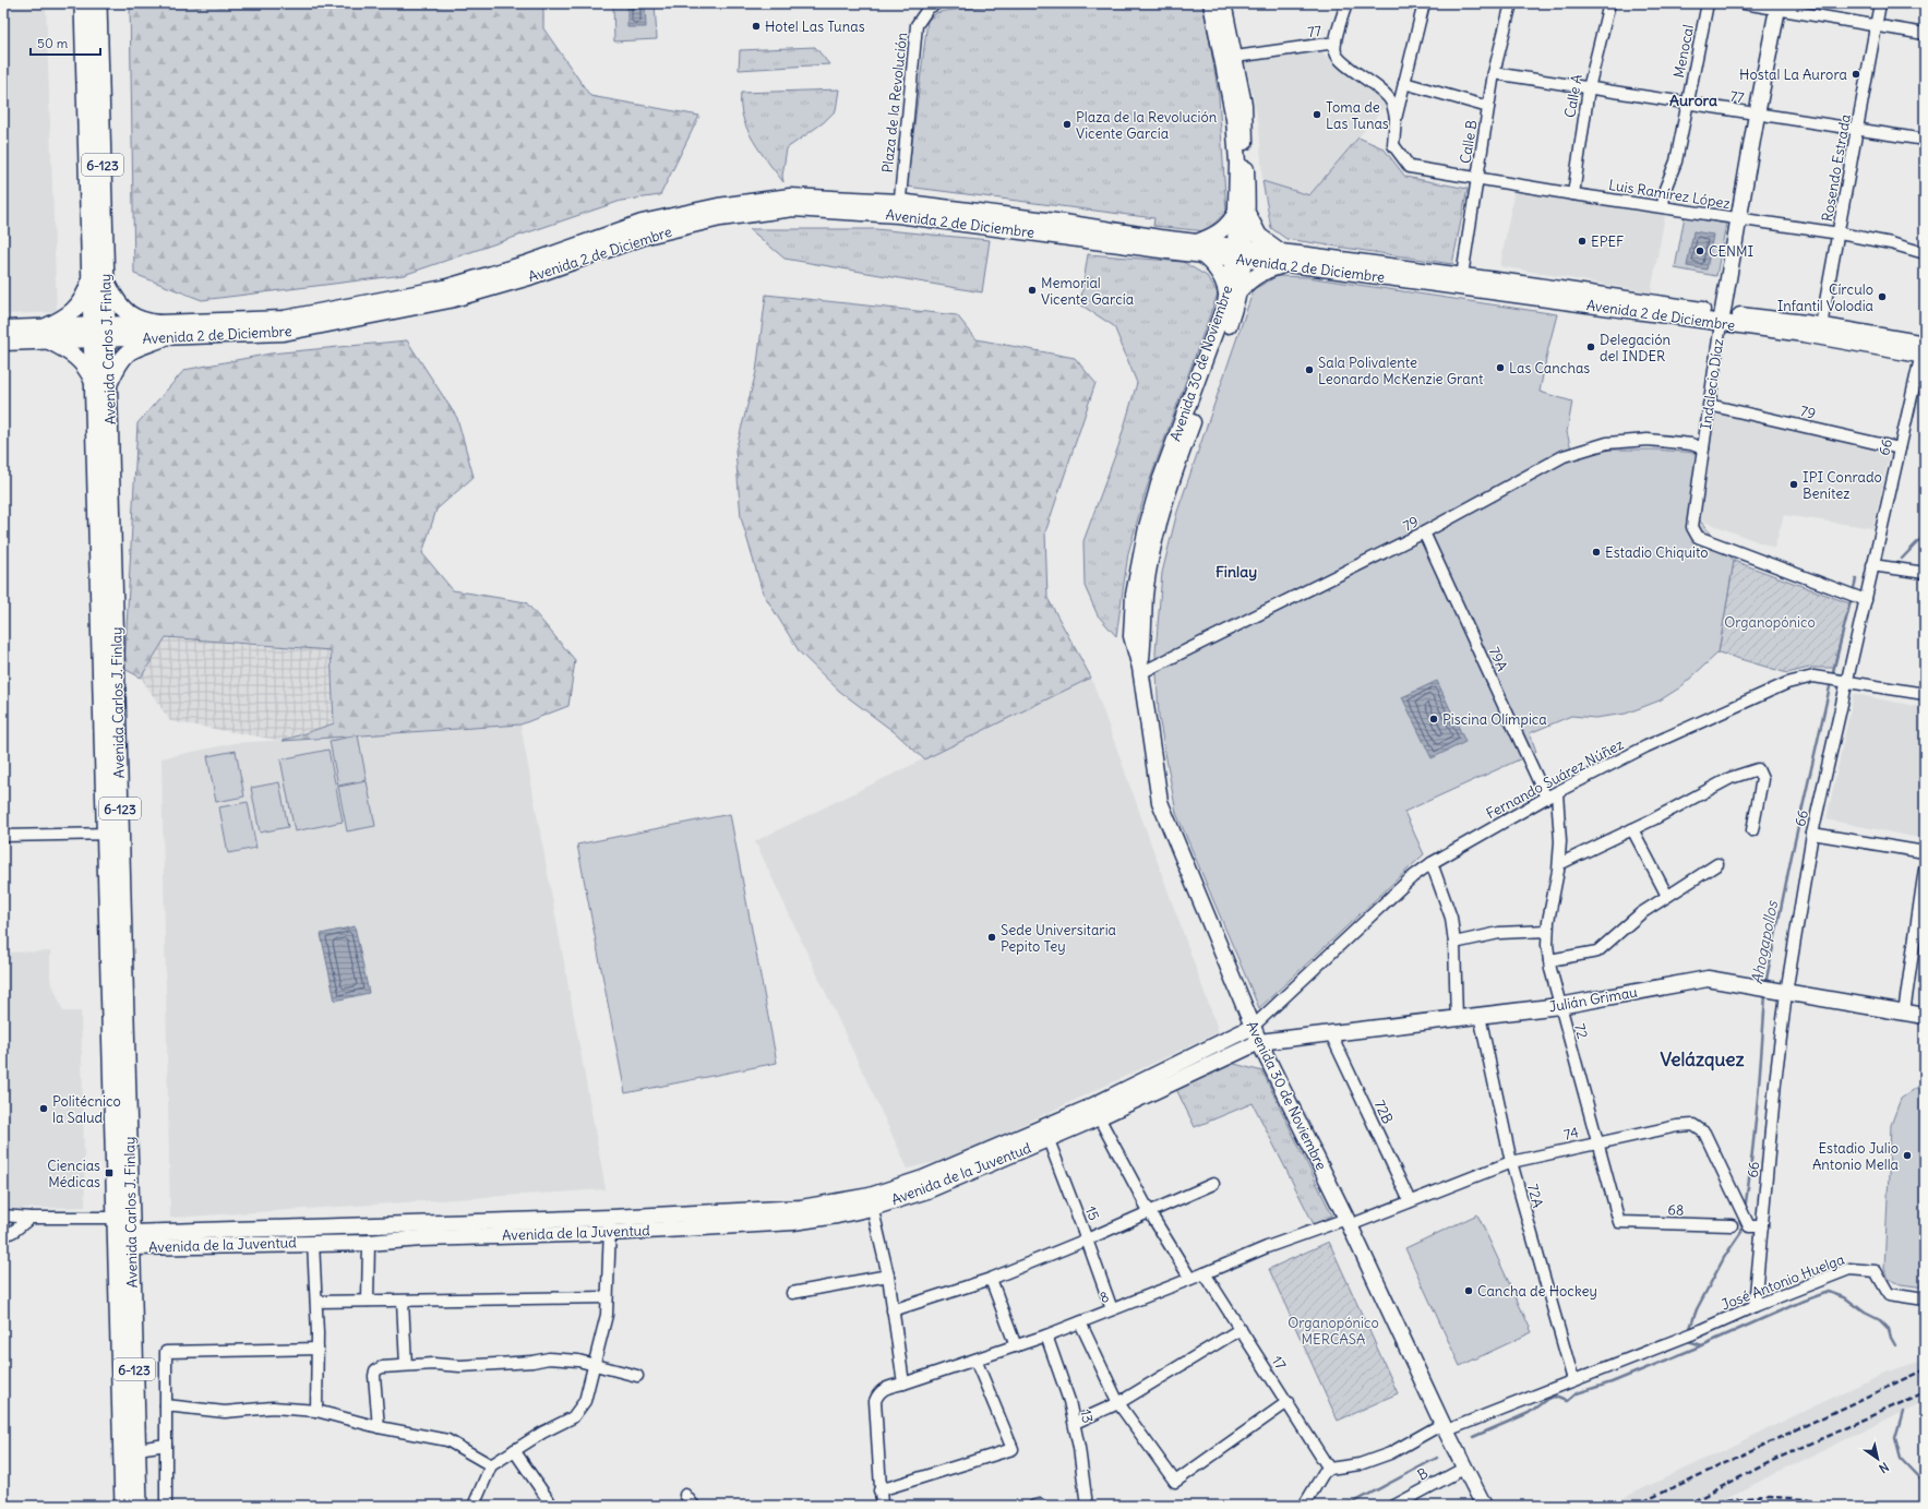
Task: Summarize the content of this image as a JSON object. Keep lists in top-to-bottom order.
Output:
{
  "streets": {
    "main road": [
      "6-123",
      "Avenida 2 de Diciembre",
      "Avenida Carlos J. Finlay",
      "Avenida 30 de Noviembre",
      "Indalecio Díaz",
      "Julián Grimau",
      "Avenida de la Juventud"
    ],
    "street": [
      "77",
      "Menocal",
      "Calle A",
      "Plaza de la Revolución",
      "Calle B",
      "Rosendo Estrada",
      "Luis Ramírez López",
      "79",
      "66",
      "79A",
      "Fernando Suárez Núñez",
      "72",
      "72B",
      "74",
      "72A",
      "68",
      "15",
      "José Antonio Huelga",
      "8",
      "17",
      "13",
      "B"
    ]
  },
  "crossings": [
    ["77", "Menocal"],
    ["77", "Calle A"],
    ["77", "Calle B"],
    ["77", "Rosendo Estrada"],
    ["77", "Luis Ramírez López"],
    ["77", "Avenida 30 de Noviembre"],
    ["77", "Indalecio Díaz"],
    ["Menocal", "Luis Ramírez López"],
    ["Calle A", "Luis Ramírez López"],
    ["Plaza de la Revolución", "Avenida 2 de Diciembre"],
    ["Calle B", "Luis Ramírez López"],
    ["Calle B", "Avenida 2 de Diciembre"],
    ["Rosendo Estrada", "Luis Ramírez López"],
    ["Rosendo Estrada", "Avenida 2 de Diciembre"],
    ["Luis Ramírez López", "Indalecio Díaz"],
    ["Avenida 2 de Diciembre", "Avenida Carlos J. Finlay"],
    ["Avenida 2 de Diciembre", "Avenida 30 de Noviembre"],
    ["Avenida 2 de Diciembre", "Indalecio Díaz"],
    ["Avenida 2 de Diciembre", "66"],
    ["Avenida Carlos J. Finlay", "Avenida de la Juventud"],
    ["Avenida 30 de Noviembre", "79"],
    ["Avenida 30 de Noviembre", "Fernando Suárez Núñez"],
    ["Avenida 30 de Noviembre", "Julián Grimau"],
    ["Avenida 30 de Noviembre", "74"],
    ["Avenida 30 de Noviembre", "Avenida de la Juventud"],
    ["Avenida 30 de Noviembre", "José Antonio Huelga"],
    ["Avenida 30 de Noviembre", "8"],
    ["Avenida 30 de Noviembre", "B"],
    ["Indalecio Díaz", "79"],
    ["Indalecio Díaz", "66"],
    ["79", "66"],
    ["79", "79A"],
    ["66", "Fernando Suárez Núñez"],
    ["66", "Julián Grimau"],
    ["66", "74"],
    ["66", "José Antonio Huelga"],
    ["79A", "Fernando Suárez Núñez"],
    ["Fernando Suárez Núñez", "72"],
    ["Fernando Suárez Núñez", "Avenida de la Juventud"],
    ["Julián Grimau", "72"],
    ["Julián Grimau", "72B"],
    ["Julián Grimau", "Avenida de la Juventud"],
    ["Julián Grimau", "72A"],
    ["72", "74"],
    ["72", "68"],
    ["72B", "74"],
    ["74", "72A"],
    ["74", "8"],
    ["Avenida de la Juventud", "15"],
    ["72A", "José Antonio Huelga"],
    ["15", "8"],
    ["José Antonio Huelga", "17"],
    ["8", "17"],
    ["8", "13"]
  ],
  "districts": ["Aurora", "Finlay", "Velázquez"],
  "water": ["Ahogapollos"],
  "parks": ["Organopónico", "Organopónico MERCASA"],
  "places": {
    "other": [
      "Hotel Las Tunas",
      "Hostal La Aurora",
      "Toma de Las Tunas",
      "Plaza de la Revolución Vicente García",
      "EPEF",
      "CENMI",
      "Memorial Vicente García",
      "Círculo Infantil Volodia",
      "Delegación del INDER",
      "Las Canchas",
      "Sala Polivalente Leonardo McKenzie Grant",
      "IPI Conrado Benítez",
      "Estadio Chiquito",
      "Piscina Olímpica",
      "Sede Universitaria Pepito Tey",
      "Politécnico la Salud",
      "Estadio Julio Antonio Mella",
      "Cancha de Hockey"
    ],
    "transit": ["Ciencias Médicas"]
  },
  "scale_bar": "50 m",
  "north": "bottom right"
}
